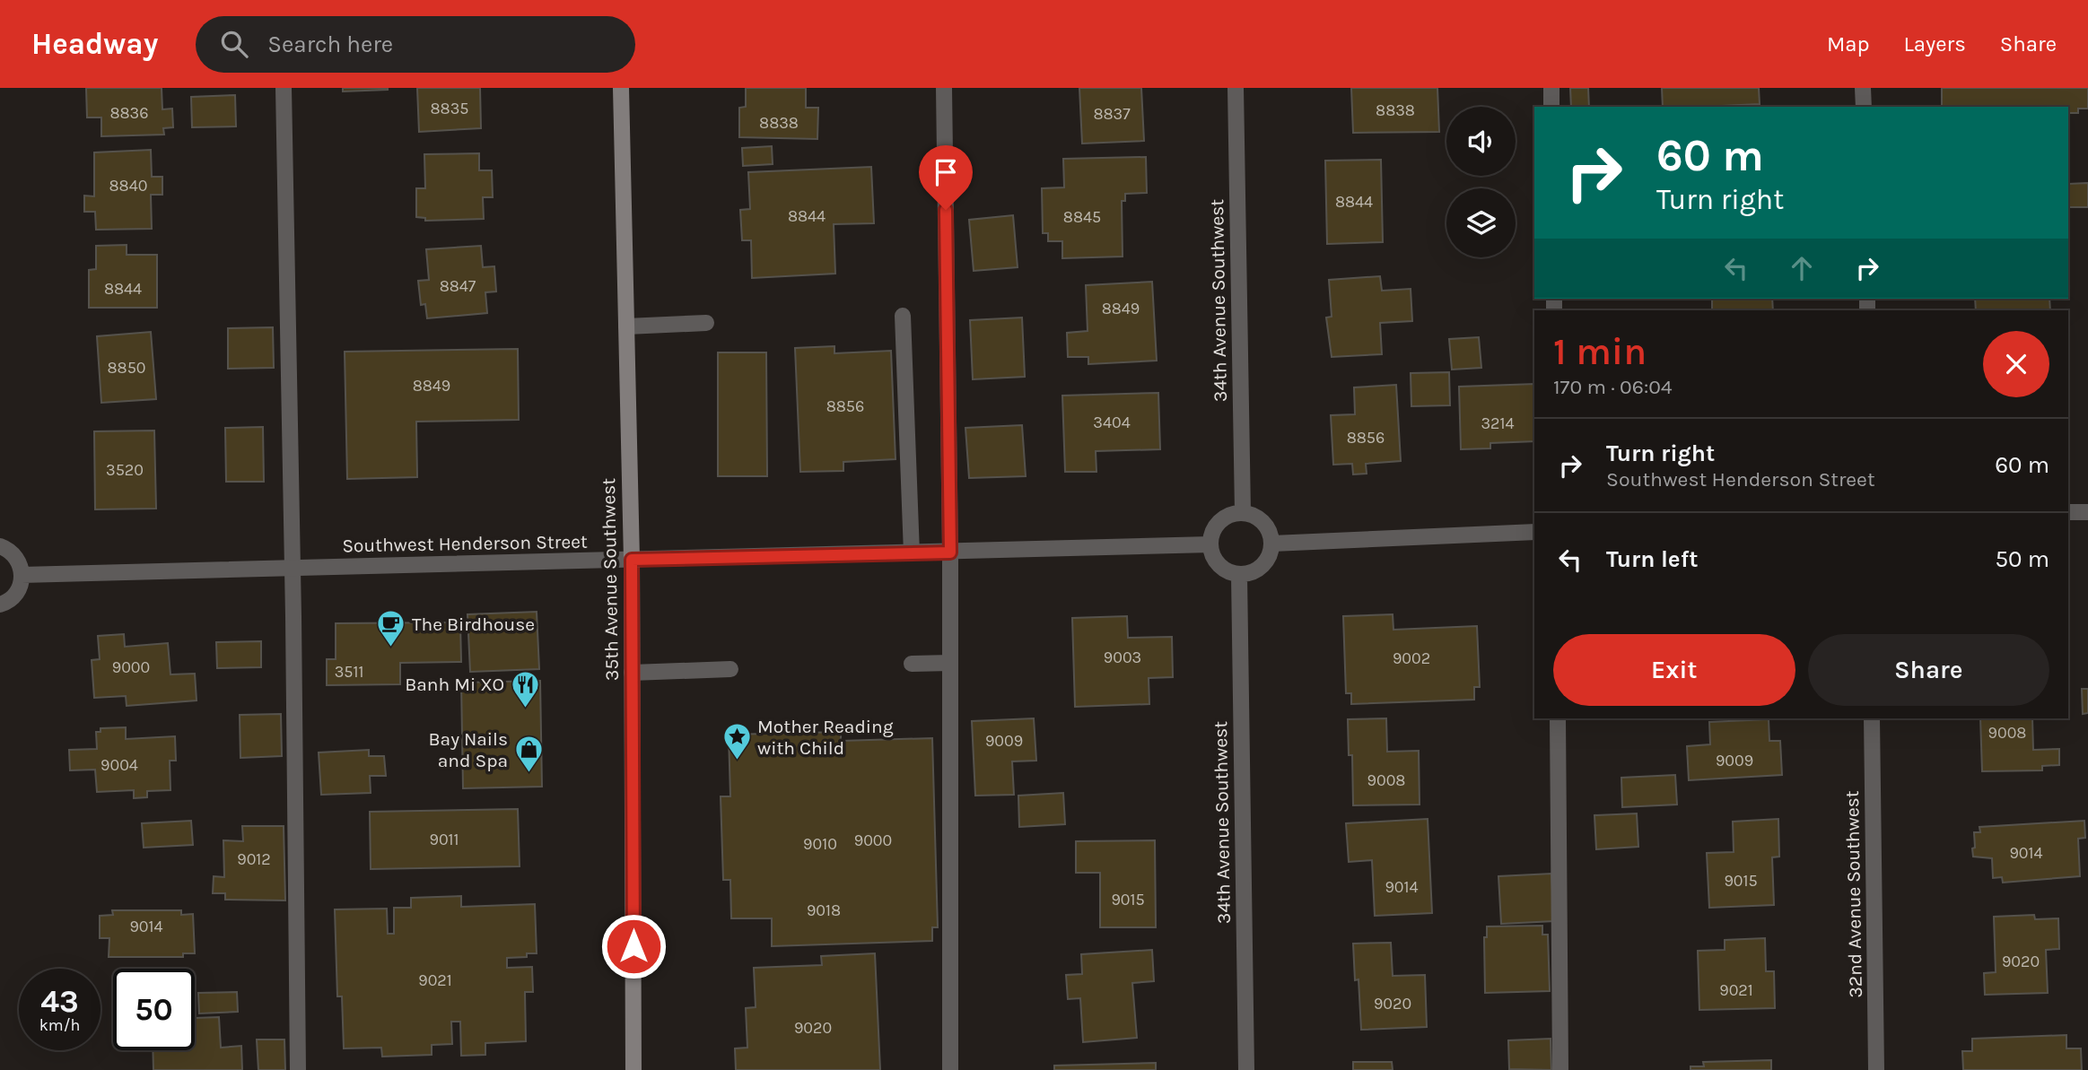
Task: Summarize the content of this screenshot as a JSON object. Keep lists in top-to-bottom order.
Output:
{
  "streets": {
    "main road": ["35th Avenue Southwest"],
    "street": ["34th Avenue Southwest", "Southwest Henderson Street", "32nd Avenue Southwest"]
  },
  "crossings": [
    ["34th Avenue Southwest", "Southwest Henderson Street"],
    ["Southwest Henderson Street", "35th Avenue Southwest"]
  ],
  "places": {
    "cafe": ["The Birdhouse"],
    "restaurant": ["Banh Mi XO"],
    "place": ["Mother Reading with Child"],
    "shop": ["Bay Nails and Spa"]
  },
  "house_numbers": [
    "8835",
    "8838",
    "8836",
    "8837",
    "8838",
    "8840",
    "8844",
    "8844",
    "8845",
    "8847",
    "8844",
    "8849",
    "8850",
    "8849",
    "8856",
    "3404",
    "3214",
    "8856",
    "3520",
    "9003",
    "9002",
    "9000",
    "3511",
    "9008",
    "9009",
    "9009",
    "9004",
    "9008",
    "9011",
    "9000",
    "9010",
    "9014",
    "9012",
    "9015",
    "9014",
    "9015",
    "9018",
    "9014",
    "9020",
    "9021",
    "9021",
    "9020",
    "9020"
  ],
  "page": {
    "header": "Headway",
    "search": "Search here",
    "nav": ["Map", "Layers", "Share"],
    "turn": ["60 m", "Turn right"],
    "heading": ["1 min", "170 m · 06:04"],
    "list": [
      {
        "name": "Turn right",
        "note": "Southwest Henderson Street",
        "value": "60 m"
      },
      {
        "name": "Turn left",
        "value": "50 m"
      }
    ],
    "buttons": ["Exit", "Share"],
    "speed": "43 km/h",
    "limit": "50"
  }
}
